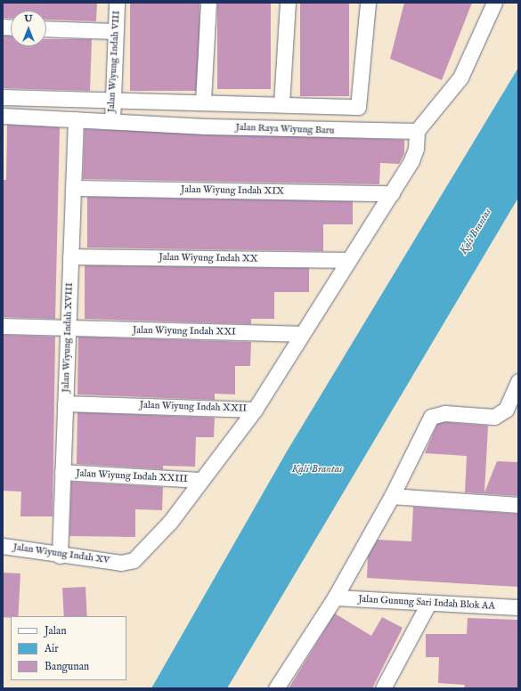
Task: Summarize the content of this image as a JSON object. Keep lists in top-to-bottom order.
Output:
{
  "streets": {
    "street": [
      "Jalan Wiyung Indah VIII",
      "Jalan Raya Wiyung Baru",
      "Jalan Wiyung Indah XIX",
      "Jalan Wiyung Indah XX",
      "Jalan Wiyung Indah XXI",
      "Jalan Wiyung Indah XVIII",
      "Jalan Wiyung Indah XXII",
      "Jalan Wiyung Indah XXIII",
      "Jalan Wiyung Indah XV",
      "Jalan Gunung Sari Indah Blok AA"
    ]
  },
  "crossings": [
    ["Jalan Wiyung Indah VIII", "Jalan Raya Wiyung Baru"],
    ["Jalan Raya Wiyung Baru", "Jalan Wiyung Indah XVIII"],
    ["Jalan Raya Wiyung Baru", "Jalan Wiyung Indah XXII"],
    ["Jalan Wiyung Indah XIX", "Jalan Wiyung Indah XVIII"],
    ["Jalan Wiyung Indah XIX", "Jalan Wiyung Indah XXII"],
    ["Jalan Wiyung Indah XX", "Jalan Wiyung Indah XVIII"],
    ["Jalan Wiyung Indah XX", "Jalan Wiyung Indah XXII"],
    ["Jalan Wiyung Indah XXI", "Jalan Wiyung Indah XVIII"],
    ["Jalan Wiyung Indah XXI", "Jalan Wiyung Indah XXII"],
    ["Jalan Wiyung Indah XVIII", "Jalan Wiyung Indah XXII"],
    ["Jalan Wiyung Indah XVIII", "Jalan Wiyung Indah XXIII"],
    ["Jalan Wiyung Indah XVIII", "Jalan Wiyung Indah XV"],
    ["Jalan Wiyung Indah XXIII", "Jalan Wiyung Indah XV"]
  ],
  "water": ["Kali Brantas"],
  "legend": ["Jalan", "Air", "Bangunan"],
  "north": "top"
}
